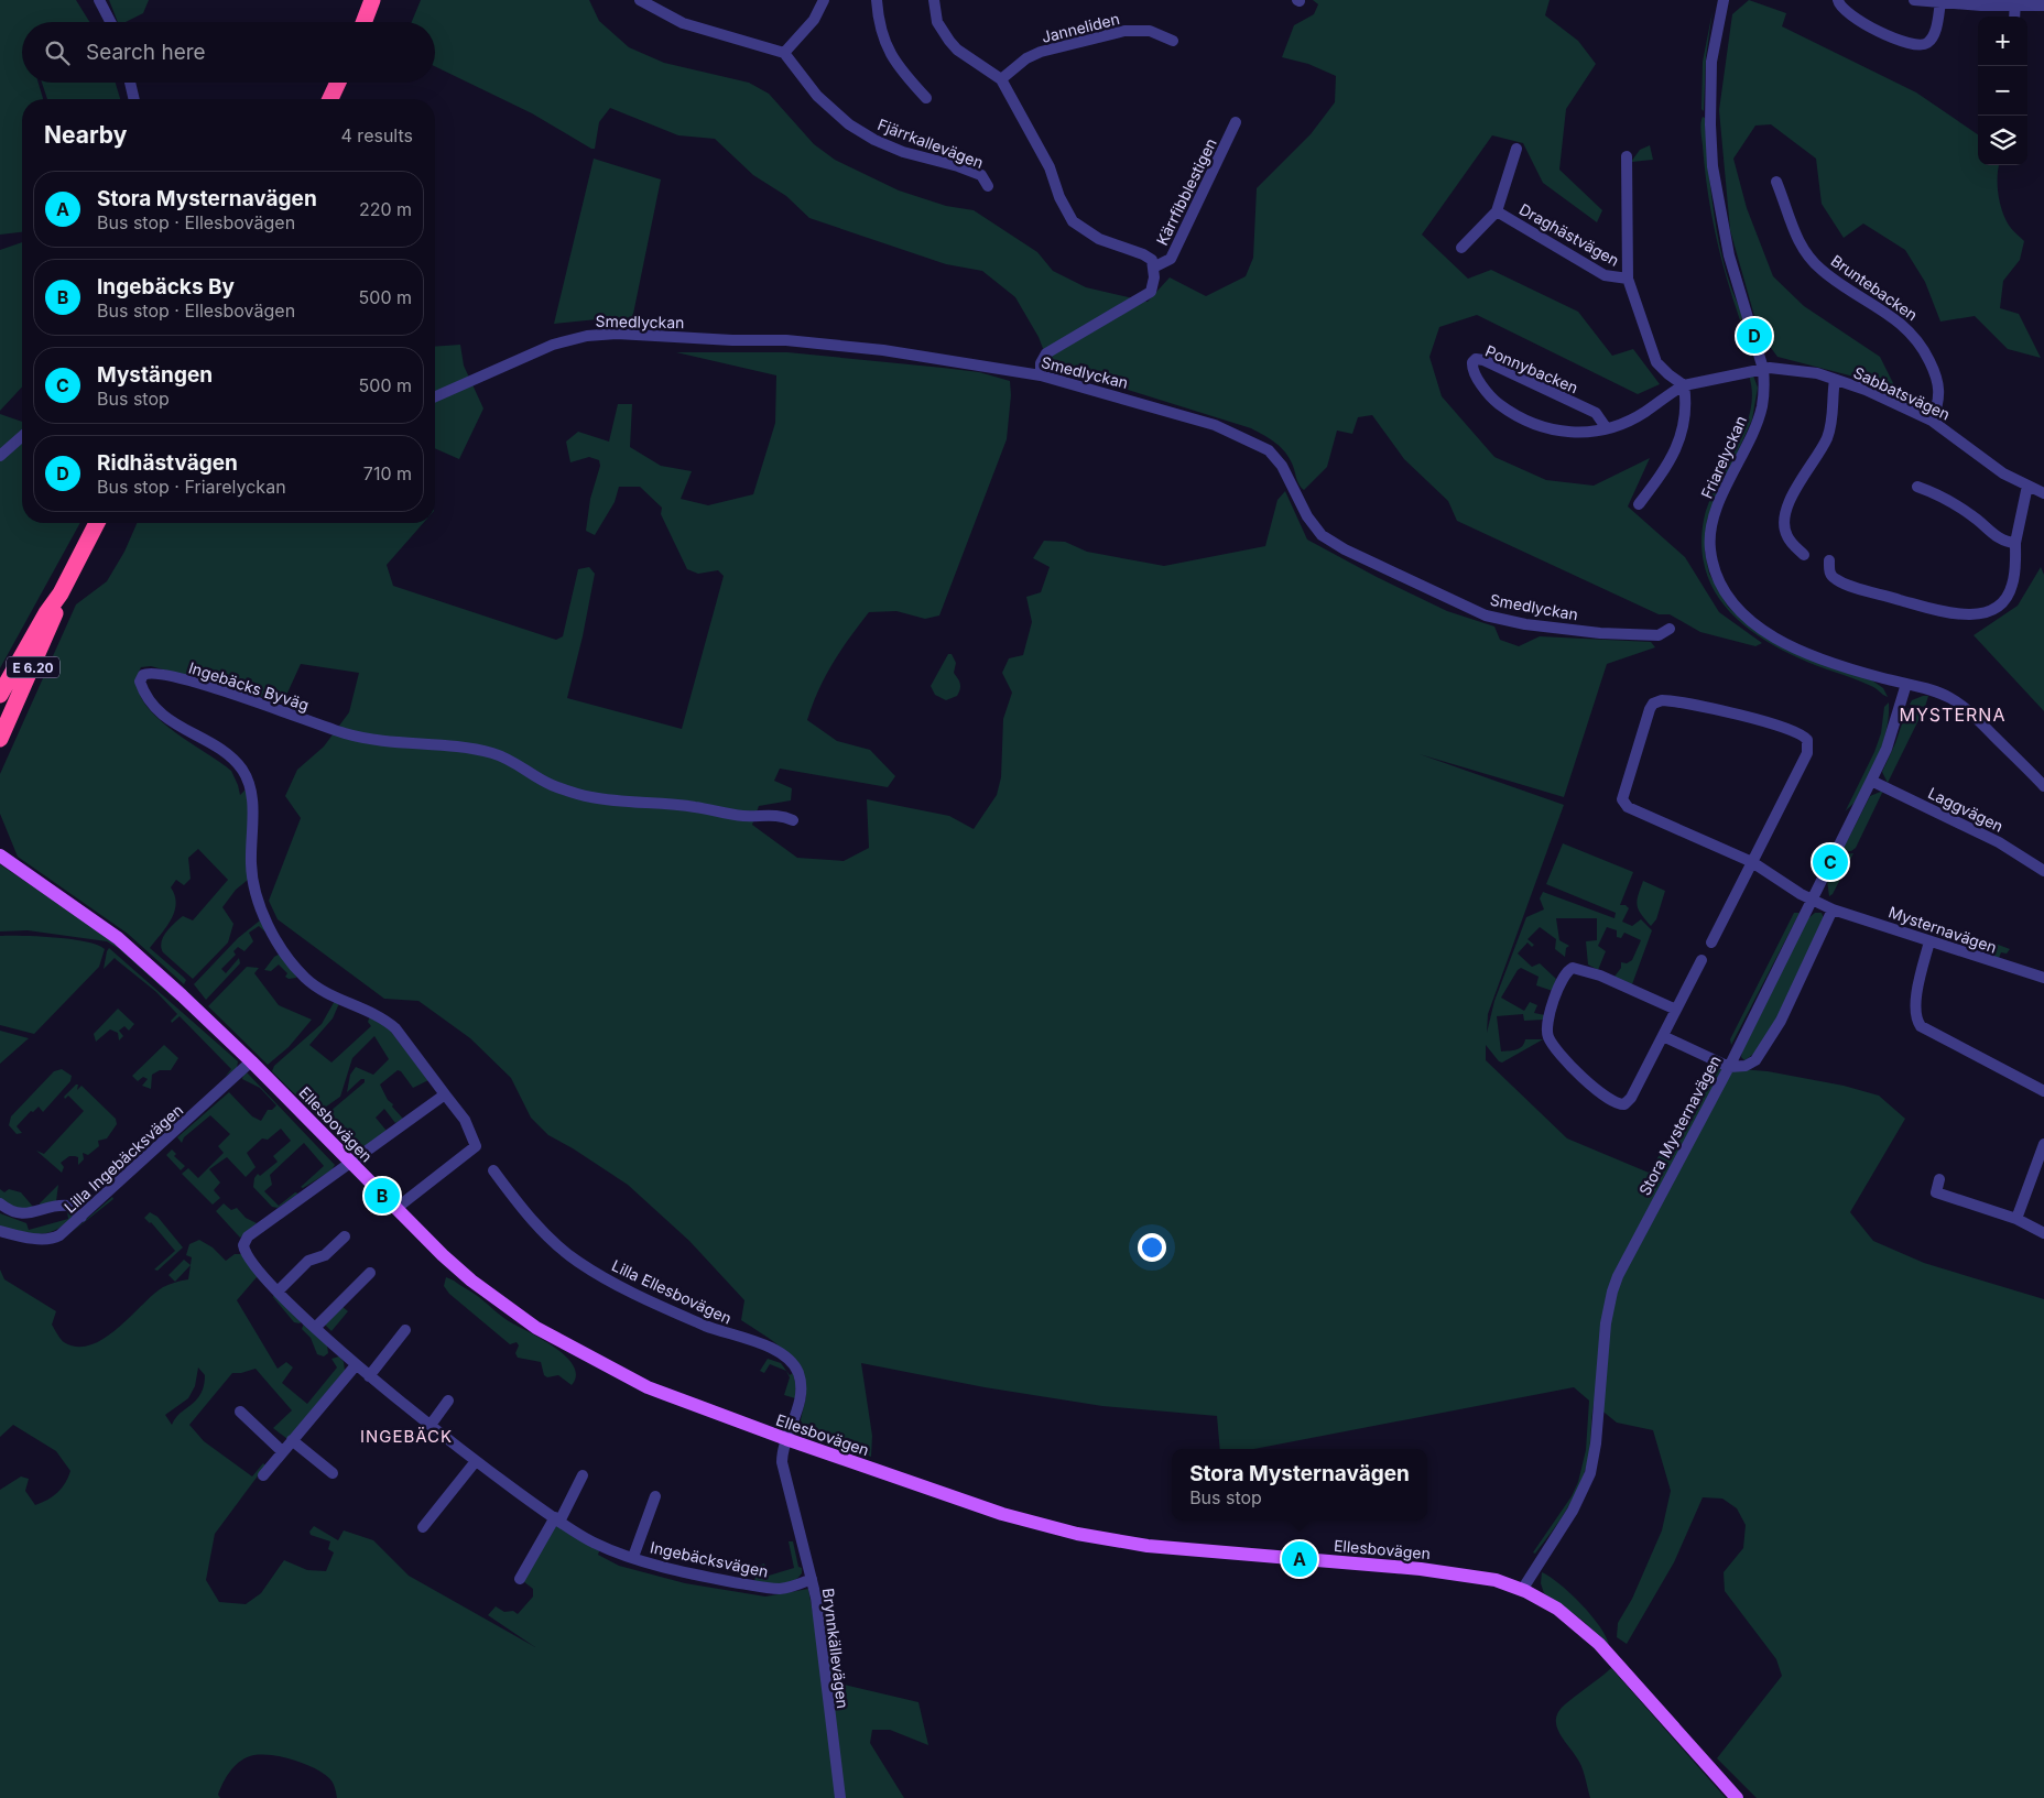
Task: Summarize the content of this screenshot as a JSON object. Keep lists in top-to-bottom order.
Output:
{
  "streets": {
    "highway": ["E 6.20"],
    "main road": ["Ellesbovägen"],
    "street": [
      "Janneliden",
      "Fjärrkallevägen",
      "Kärrfibblestigen",
      "Draghästvägen",
      "Bruntebacken",
      "Smedlyckan",
      "Ponnybacken",
      "Sabbatsvägen",
      "Friarelyckan",
      "Ingebäcks Byväg",
      "Laggvägen",
      "Mysternavägen",
      "Stora Mysternavägen",
      "Lilla Ingebäcksvägen",
      "Lilla Ellesbovägen",
      "Ingebäcksvägen",
      "Brynnkällevägen"
    ]
  },
  "crossings": [
    ["Bruntebacken", "Sabbatsvägen"],
    ["Ponnybacken", "Sabbatsvägen"],
    ["Sabbatsvägen", "Friarelyckan"],
    ["Friarelyckan", "Stora Mysternavägen"],
    ["Laggvägen", "Stora Mysternavägen"],
    ["Mysternavägen", "Stora Mysternavägen"],
    ["Ellesbovägen", "Stora Mysternavägen"],
    ["Ellesbovägen", "Lilla Ingebäcksvägen"],
    ["Ellesbovägen", "Lilla Ellesbovägen"],
    ["Ellesbovägen", "Ingebäcksvägen"],
    ["Ellesbovägen", "Brynnkällevägen"],
    ["Lilla Ellesbovägen", "Brynnkällevägen"],
    ["Ingebäcksvägen", "Brynnkällevägen"]
  ],
  "districts": ["MYSTERNA", "INGEBÄCK"],
  "page": {
    "map_buttons": ["+", "−"],
    "search": "Search here",
    "heading": ["Nearby", "4 results"],
    "list": [
      {
        "mark": "A",
        "name": "Stora Mysternavägen",
        "note": "Bus stop · Ellesbovägen",
        "value": "220 m"
      },
      {
        "mark": "B",
        "name": "Ingebäcks By",
        "note": "Bus stop · Ellesbovägen",
        "value": "500 m"
      },
      {
        "mark": "C",
        "name": "Mystängen",
        "note": "Bus stop",
        "value": "500 m"
      },
      {
        "mark": "D",
        "name": "Ridhästvägen",
        "note": "Bus stop · Friarelyckan",
        "value": "710 m"
      }
    ],
    "pins": [
      "D",
      "C",
      "B",
      "A"
    ],
    "popup": ["Stora Mysternavägen", "Bus stop"]
  }
}
